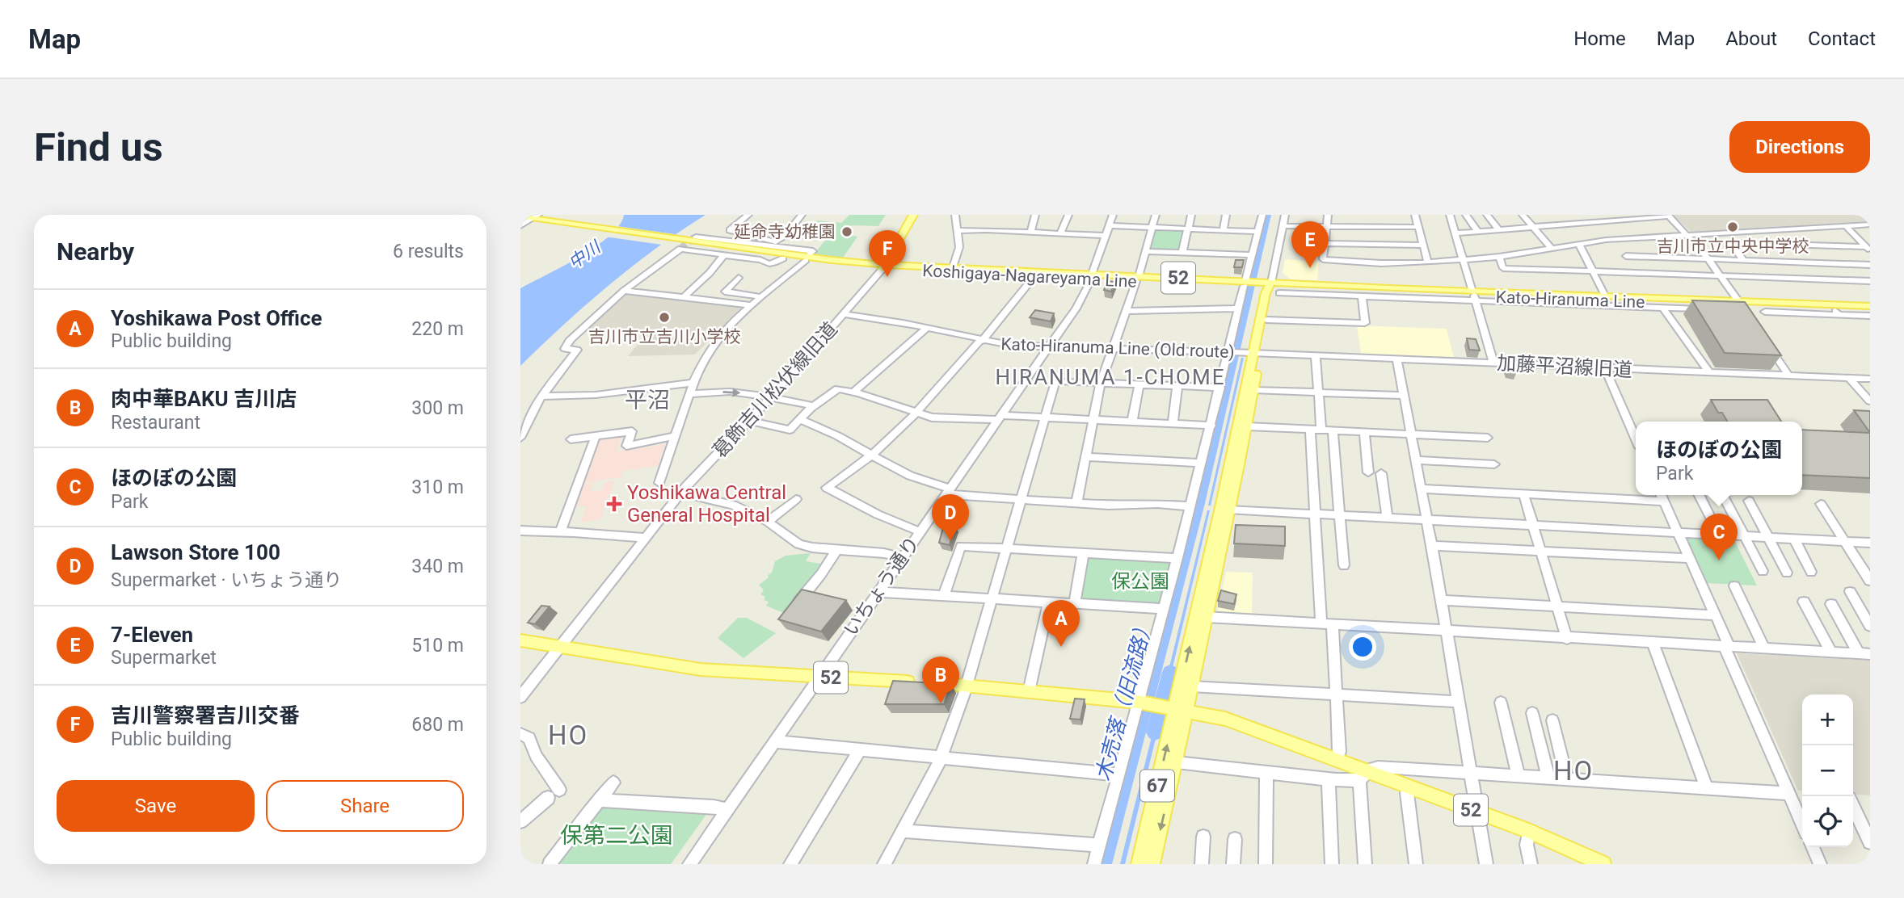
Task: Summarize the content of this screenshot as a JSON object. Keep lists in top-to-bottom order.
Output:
{
  "streets": {
    "main road": [
      "Koshigaya-Nagareyama Line",
      "52",
      "Kato-Hiranuma Line",
      "67"
    ],
    "street": [
      "Kato-Hiranuma Line (Old route)",
      "加藤平沼線旧道",
      "葛飾吉川松伏線旧道",
      "いちょう通り"
    ]
  },
  "crossings": [
    ["Koshigaya-Nagareyama Line", "Kato-Hiranuma Line"],
    ["Koshigaya-Nagareyama Line", "葛飾吉川松伏線旧道"],
    ["Koshigaya-Nagareyama Line", "いちょう通り"],
    ["52", "葛飾吉川松伏線旧道"],
    ["52", "いちょう通り"],
    ["52", "67"],
    ["Kato-Hiranuma Line (Old route)", "加藤平沼線旧道"],
    ["Kato-Hiranuma Line (Old route)", "葛飾吉川松伏線旧道"],
    ["Kato-Hiranuma Line (Old route)", "いちょう通り"]
  ],
  "districts": [
    "HIRANUMA 1-CHOME",
    "平沼",
    "HO",
    "HO"
  ],
  "water": ["中川", "木売落（旧流路）"],
  "parks": ["保公園", "保第二公園"],
  "places": {
    "other": ["吉川市立中央中学校", "延命寺幼稚園", "吉川市立吉川小学校"],
    "health": ["Yoshikawa Central General Hospital"]
  },
  "page": {
    "header": "Map",
    "nav": [
      "Home",
      "Map",
      "About",
      "Contact"
    ],
    "buttons": [
      "Directions",
      ["Save", "Share"]
    ],
    "title": "Find us",
    "heading": ["Nearby", "6 results"],
    "pins": [
      "E",
      "F",
      "D",
      "C",
      "A",
      "B"
    ],
    "list": [
      {
        "mark": "A",
        "name": "Yoshikawa Post Office",
        "note": "Public building",
        "value": "220 m"
      },
      {
        "mark": "B",
        "name": "肉中華BAKU 吉川店",
        "note": "Restaurant",
        "value": "300 m"
      },
      {
        "mark": "C",
        "name": "ほのぼの公園",
        "note": "Park",
        "value": "310 m"
      },
      {
        "mark": "D",
        "name": "Lawson Store 100",
        "note": "Supermarket · いちょう通り",
        "value": "340 m"
      },
      {
        "mark": "E",
        "name": "7-Eleven",
        "note": "Supermarket",
        "value": "510 m"
      },
      {
        "mark": "F",
        "name": "吉川警察署吉川交番",
        "note": "Public building",
        "value": "680 m"
      }
    ],
    "popup": ["ほのぼの公園", "Park"],
    "map_buttons": ["+", "−"]
  }
}
